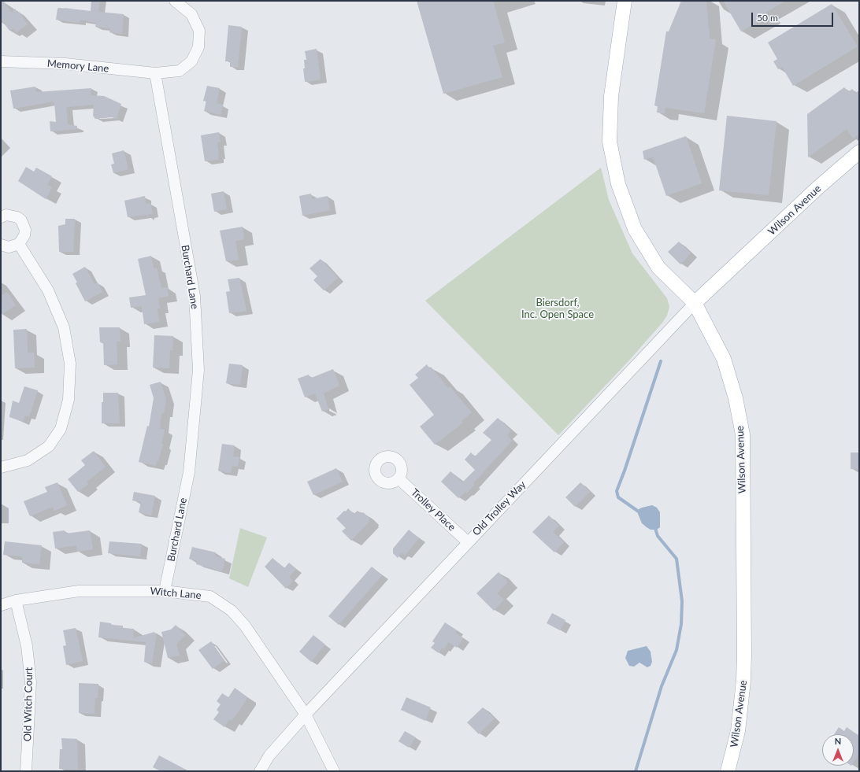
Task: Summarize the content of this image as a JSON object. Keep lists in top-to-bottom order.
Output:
{
  "streets": {
    "main road": ["Wilson Avenue"],
    "street": [
      "Memory Lane",
      "Burchard Lane",
      "Old Trolley Way",
      "Trolley Place",
      "Witch Lane",
      "Old Witch Court"
    ]
  },
  "crossings": [
    ["Memory Lane", "Burchard Lane"],
    ["Wilson Avenue", "Old Trolley Way"],
    ["Burchard Lane", "Witch Lane"],
    ["Old Trolley Way", "Trolley Place"],
    ["Old Trolley Way", "Witch Lane"],
    ["Witch Lane", "Old Witch Court"]
  ],
  "parks": ["Biersdorf, Inc. Open Space"],
  "scale_bar": "50 m",
  "north": "top"
}
